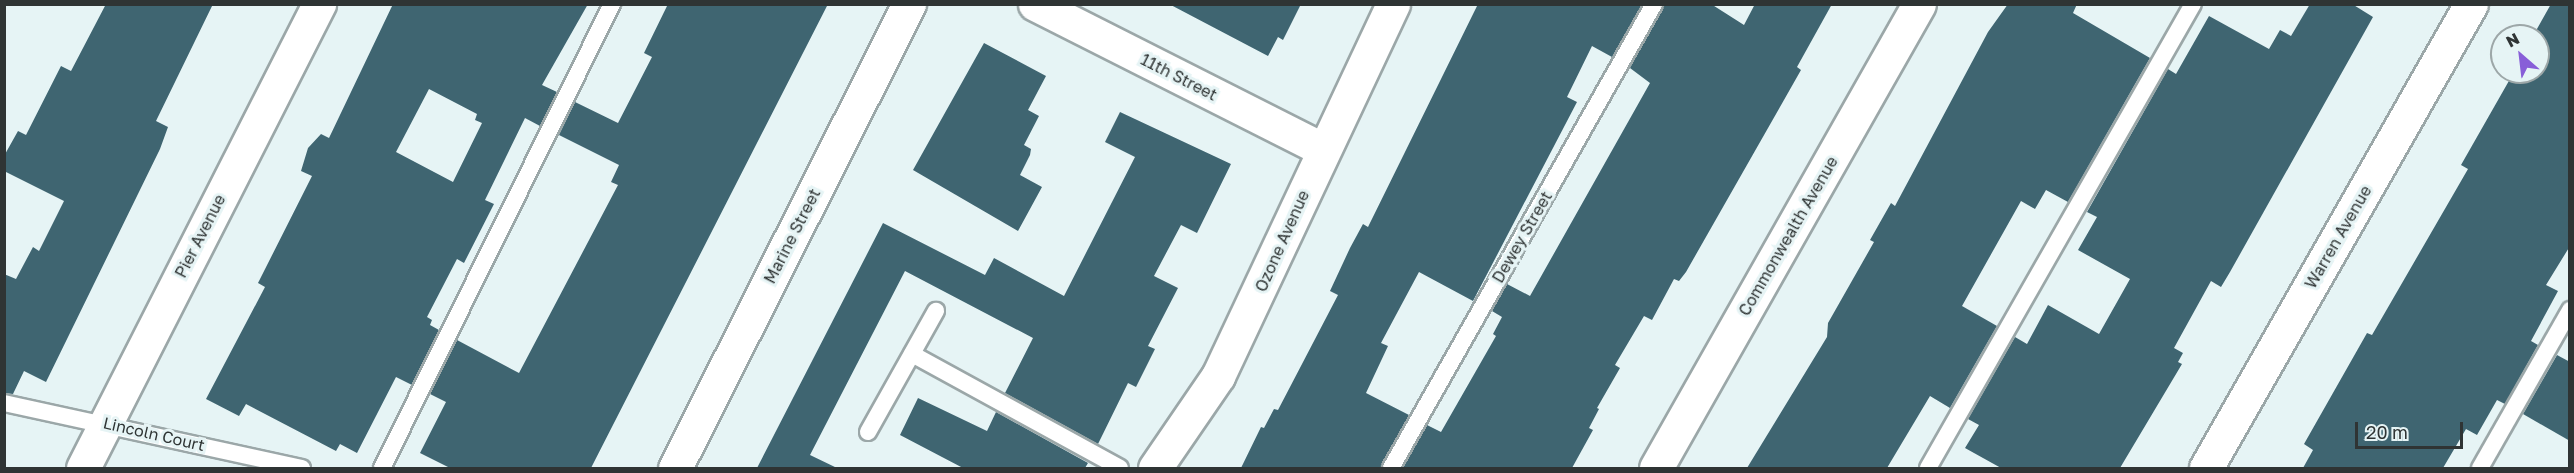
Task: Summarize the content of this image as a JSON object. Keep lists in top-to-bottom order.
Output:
{
  "streets": {
    "street": [
      "11th Street",
      "Pier Avenue",
      "Marine Street",
      "Commonwealth Avenue",
      "Warren Avenue",
      "Ozone Avenue"
    ],
    "lane": ["Dewey Street", "Lincoln Court"]
  },
  "crossings": [
    ["11th Street", "Ozone Avenue"],
    ["Pier Avenue", "Lincoln Court"]
  ],
  "scale_bar": "20 m",
  "north": "top left"
}
